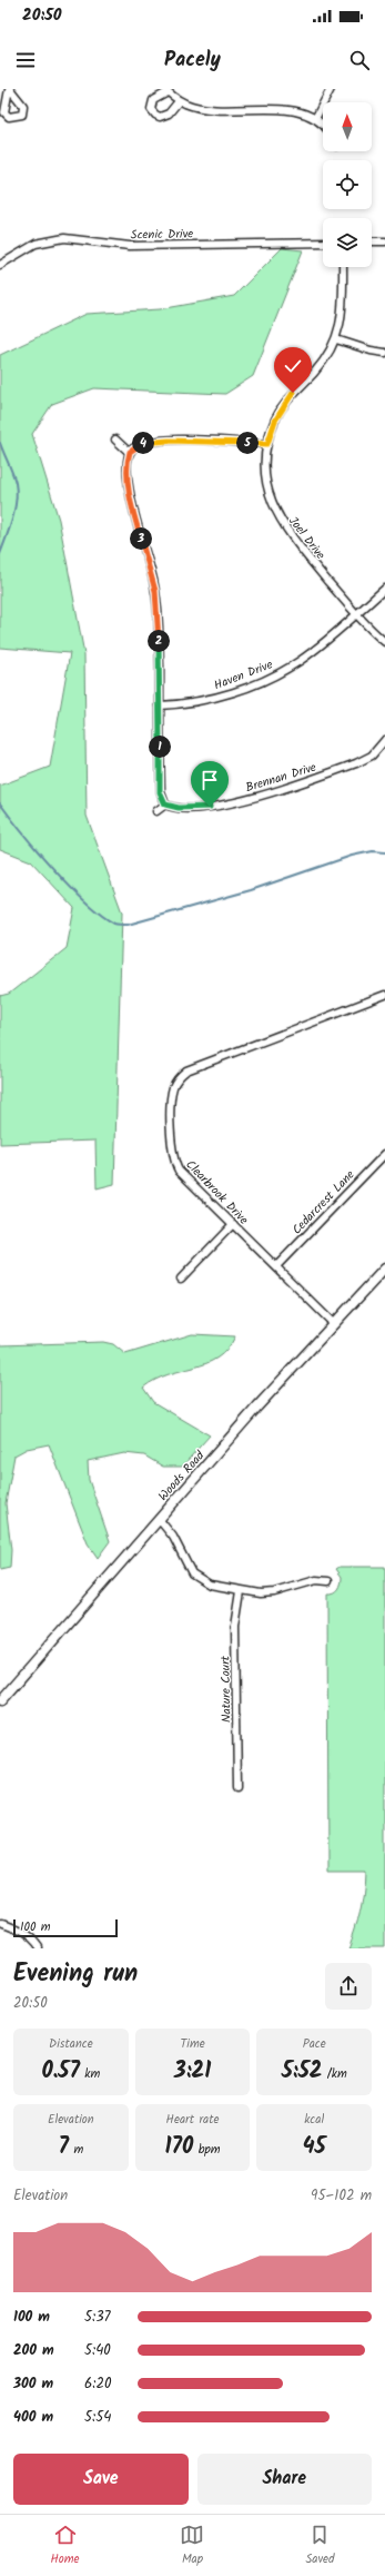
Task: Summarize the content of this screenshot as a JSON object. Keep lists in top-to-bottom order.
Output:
{
  "streets": {
    "street": [
      "Scenic Drive",
      "Joel Drive",
      "Haven Drive",
      "Brennan Drive",
      "Clearbrook Drive",
      "Cedarcrest Lane",
      "Woods Road",
      "Nature Court"
    ]
  },
  "crossings": [
    ["Joel Drive", "Haven Drive"],
    ["Clearbrook Drive", "Cedarcrest Lane"],
    ["Clearbrook Drive", "Woods Road"]
  ],
  "scale_bar": "100 m",
  "north": "top",
  "page": {
    "status": "20:50",
    "header": "Pacely",
    "pins": [
      "4",
      "5",
      "3",
      "2",
      "1"
    ],
    "scale": "100 m",
    "heading": ["Evening run", "20:50"],
    "stats": [
      ["Distance", "0.57 km"],
      ["Time", "3:21"],
      ["Pace", "5:52 /km"],
      ["Elevation", "7 m"],
      ["Heart rate", "170 bpm"],
      ["kcal", "45"]
    ],
    "chart": ["Elevation", "95–102 m"],
    "list": [
      {
        "name": "100 m",
        "note": "5:37"
      },
      {
        "name": "200 m",
        "note": "5:40"
      },
      {
        "name": "300 m",
        "note": "6:20"
      },
      {
        "name": "400 m",
        "note": "5:54"
      }
    ],
    "buttons": ["Save", "Share"],
    "tabs": ["Home", "Map", "Saved"]
  }
}
